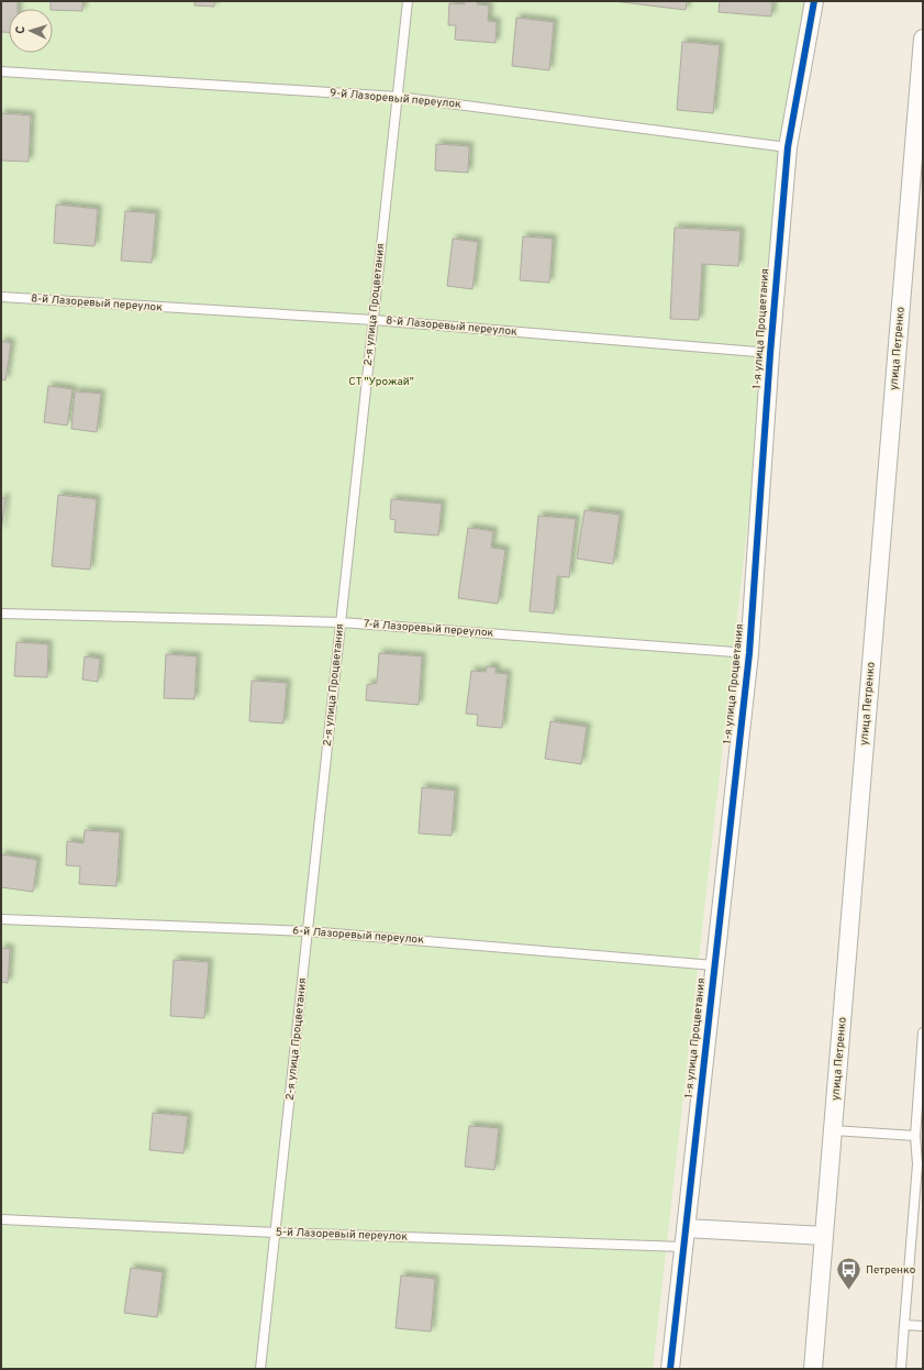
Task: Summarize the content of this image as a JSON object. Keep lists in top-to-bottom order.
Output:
{
  "streets": {
    "street": ["1-я улица Процветания", "улица Петренко"],
    "lane": [
      "9-й Лазоревый переулок",
      "8-й Лазоревый переулок",
      "2-я улица Процветания",
      "7-й Лазоревый переулок",
      "6-й Лазоревый переулок",
      "5-й Лазоревый переулок"
    ]
  },
  "crossings": [
    ["9-й Лазоревый переулок", "2-я улица Процветания"],
    ["9-й Лазоревый переулок", "1-я улица Процветания"],
    ["8-й Лазоревый переулок", "2-я улица Процветания"],
    ["8-й Лазоревый переулок", "1-я улица Процветания"],
    ["2-я улица Процветания", "7-й Лазоревый переулок"],
    ["2-я улица Процветания", "6-й Лазоревый переулок"],
    ["2-я улица Процветания", "5-й Лазоревый переулок"],
    ["1-я улица Процветания", "7-й Лазоревый переулок"],
    ["1-я улица Процветания", "6-й Лазоревый переулок"],
    ["1-я улица Процветания", "5-й Лазоревый переулок"]
  ],
  "parks": ["СТ \"Урожай\""],
  "places": {
    "bus stop": ["Петренко"]
  },
  "north": "left"
}
